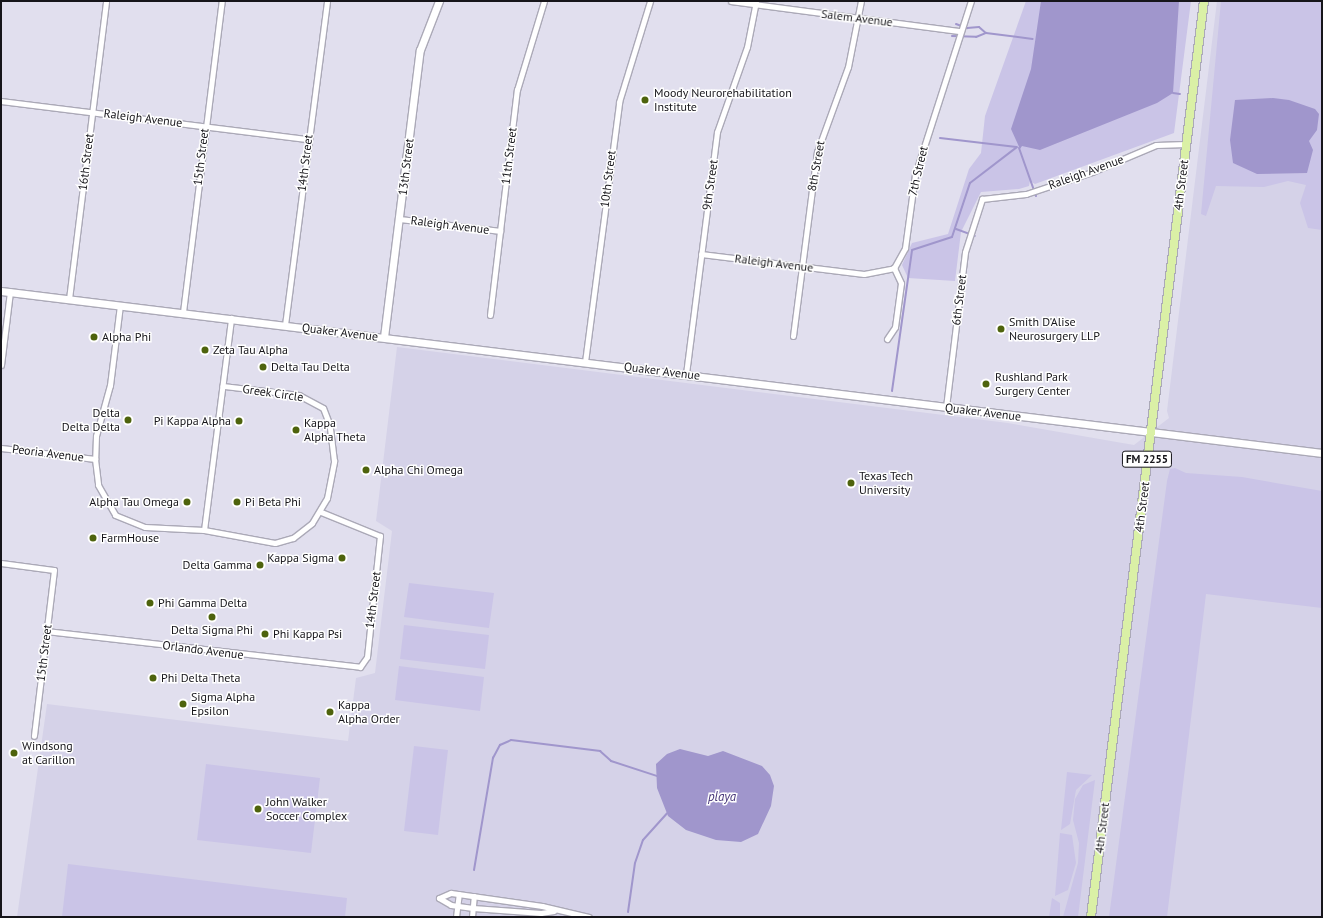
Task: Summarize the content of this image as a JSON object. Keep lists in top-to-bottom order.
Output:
{
  "streets": {
    "main road": [
      "13th Street",
      "4th Street",
      "Quaker Avenue",
      "FM 2255"
    ],
    "street": [
      "Salem Avenue",
      "Raleigh Avenue",
      "11th Street",
      "15th Street",
      "16th Street",
      "14th Street",
      "8th Street",
      "7th Street",
      "10th Street",
      "9th Street",
      "6th Street",
      "Greek Circle",
      "Peoria Avenue",
      "Orlando Avenue"
    ]
  },
  "crossings": [
    ["Salem Avenue", "8th Street"],
    ["Salem Avenue", "7th Street"],
    ["Salem Avenue", "9th Street"],
    ["Raleigh Avenue", "11th Street"],
    ["Raleigh Avenue", "15th Street"],
    ["Raleigh Avenue", "16th Street"],
    ["Raleigh Avenue", "14th Street"],
    ["Raleigh Avenue", "8th Street"],
    ["Raleigh Avenue", "13th Street"],
    ["Raleigh Avenue", "7th Street"],
    ["Raleigh Avenue", "9th Street"],
    ["Raleigh Avenue", "4th Street"],
    ["Raleigh Avenue", "6th Street"],
    ["15th Street", "Quaker Avenue"],
    ["15th Street", "Orlando Avenue"],
    ["16th Street", "Quaker Avenue"],
    ["14th Street", "Quaker Avenue"],
    ["14th Street", "Greek Circle"],
    ["14th Street", "Orlando Avenue"],
    ["13th Street", "Quaker Avenue"],
    ["10th Street", "Quaker Avenue"],
    ["9th Street", "Quaker Avenue"],
    ["4th Street", "Quaker Avenue"],
    ["6th Street", "Quaker Avenue"],
    ["Quaker Avenue", "Greek Circle"],
    ["Greek Circle", "Peoria Avenue"]
  ],
  "water": ["playa"],
  "places": [
    "Moody Neurorehabilitation Institute",
    "Smith D'Alise Neurosurgery LLP",
    "Alpha Phi",
    "Zeta Tau Alpha",
    "Delta Tau Delta",
    "Rushland Park Surgery Center",
    "Delta Delta Delta",
    "Pi Kappa Alpha",
    "Kappa Alpha Theta",
    "Alpha Chi Omega",
    "Texas Tech University",
    "Alpha Tau Omega",
    "Pi Beta Phi",
    "FarmHouse",
    "Kappa Sigma",
    "Delta Gamma",
    "Phi Gamma Delta",
    "Delta Sigma Phi",
    "Phi Kappa Psi",
    "Phi Delta Theta",
    "Sigma Alpha Epsilon",
    "Kappa Alpha Order",
    "Windsong at Carillon",
    "John Walker Soccer Complex"
  ]
}
